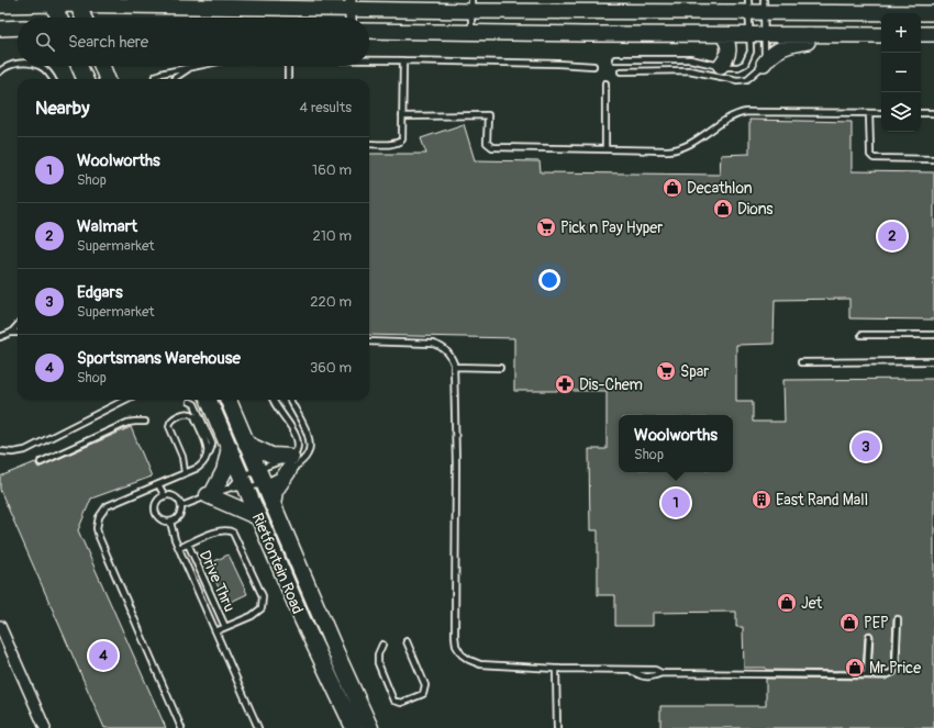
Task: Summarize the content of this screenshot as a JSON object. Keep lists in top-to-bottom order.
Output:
{
  "streets": {
    "main road": ["Rietfontein Road"],
    "lane": ["Drive Thru"]
  },
  "places": {
    "shop": [
      "Decathlon",
      "Dions",
      "Jet",
      "PEP",
      "Mr Price"
    ],
    "supermarket": ["Pick n Pay Hyper", "Spar"],
    "pharmacy": ["Dis-Chem"],
    "building": ["East Rand Mall"]
  },
  "page": {
    "map_buttons": ["+", "−"],
    "search": "Search here",
    "heading": ["Nearby", "4 results"],
    "list": [
      {
        "mark": "1",
        "name": "Woolworths",
        "note": "Shop",
        "value": "160 m"
      },
      {
        "mark": "2",
        "name": "Walmart",
        "note": "Supermarket",
        "value": "210 m"
      },
      {
        "mark": "3",
        "name": "Edgars",
        "note": "Supermarket",
        "value": "220 m"
      },
      {
        "mark": "4",
        "name": "Sportsmans Warehouse",
        "note": "Shop",
        "value": "360 m"
      }
    ],
    "pins": [
      "2",
      "3",
      "1",
      "4"
    ],
    "popup": ["Woolworths", "Shop"]
  }
}
